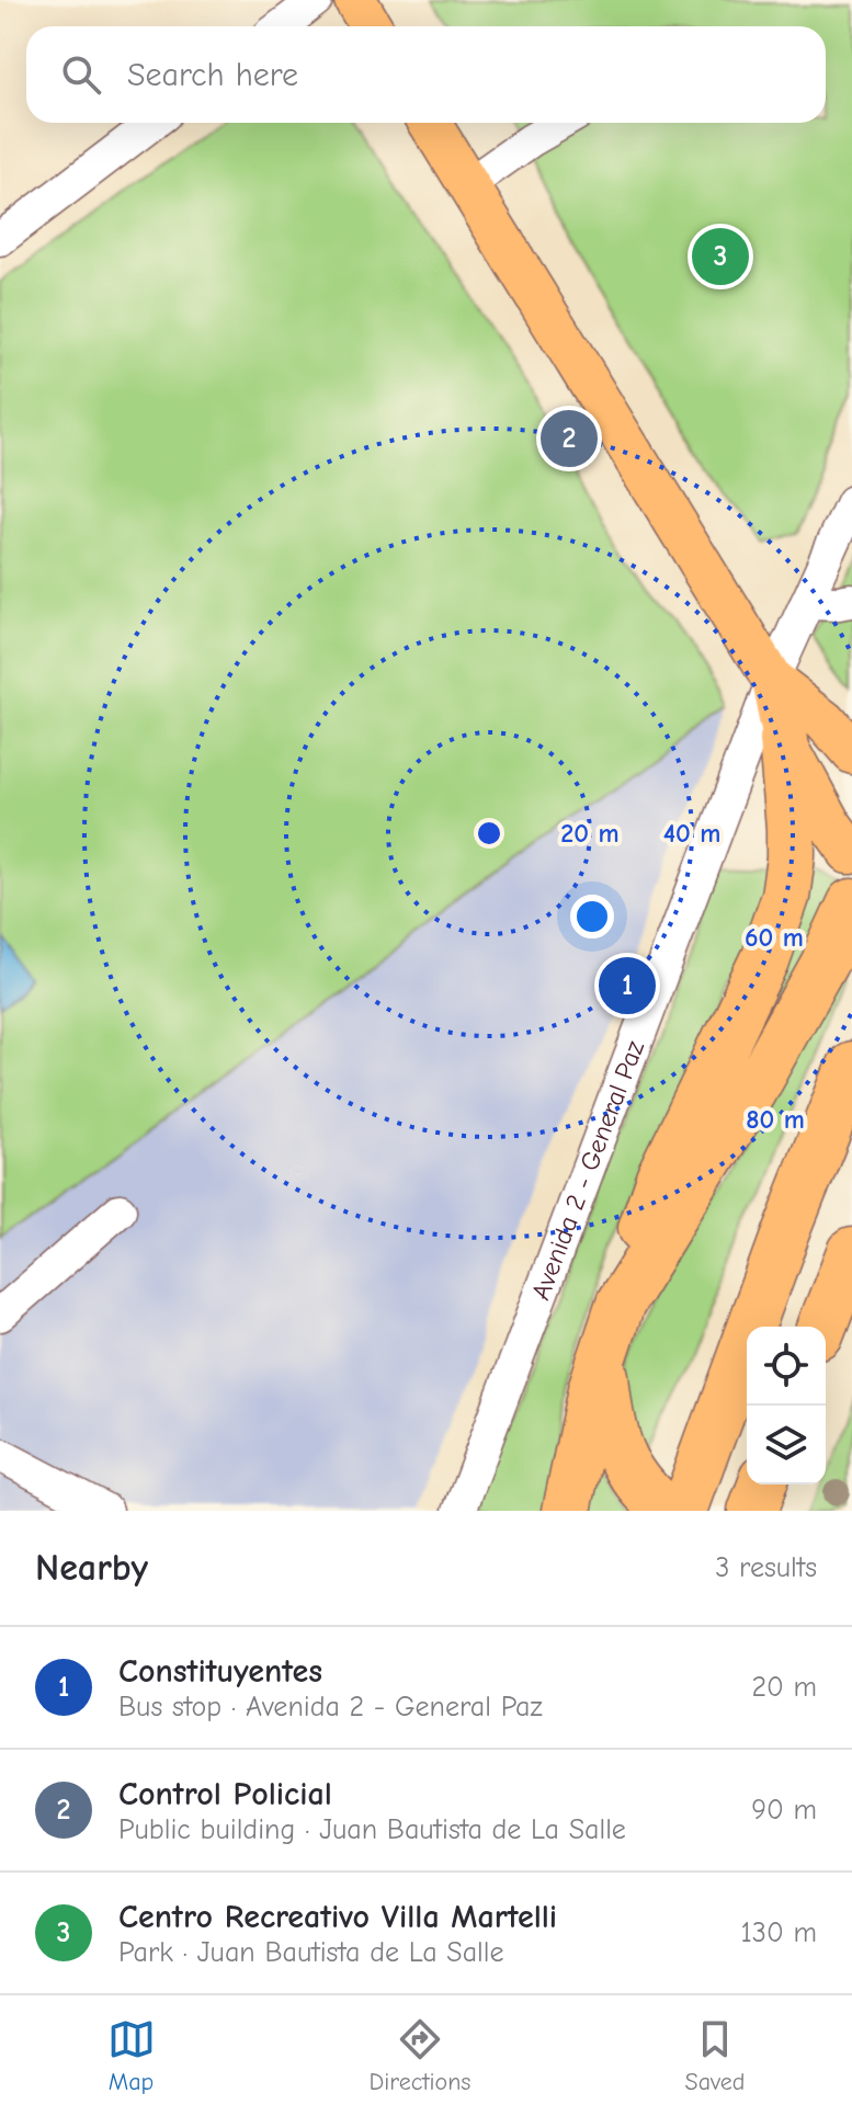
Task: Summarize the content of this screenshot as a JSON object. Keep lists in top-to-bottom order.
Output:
{
  "streets": {
    "street": ["Avenida 2 - General Paz"]
  },
  "page": {
    "search": "Search here",
    "pins": ["3", "2", "1"],
    "heading": ["Nearby", "3 results"],
    "list": [
      {
        "mark": "1",
        "name": "Constituyentes",
        "note": "Bus stop · Avenida 2 - General Paz",
        "value": "20 m"
      },
      {
        "mark": "2",
        "name": "Control Policial",
        "note": "Public building · Juan Bautista de La Salle",
        "value": "90 m"
      },
      {
        "mark": "3",
        "name": "Centro Recreativo Villa Martelli",
        "note": "Park · Juan Bautista de La Salle",
        "value": "130 m"
      }
    ],
    "nav": ["Map", "Directions", "Saved"]
  },
  "rings": [
    "20 m",
    "40 m",
    "60 m",
    "80 m"
  ]
}
